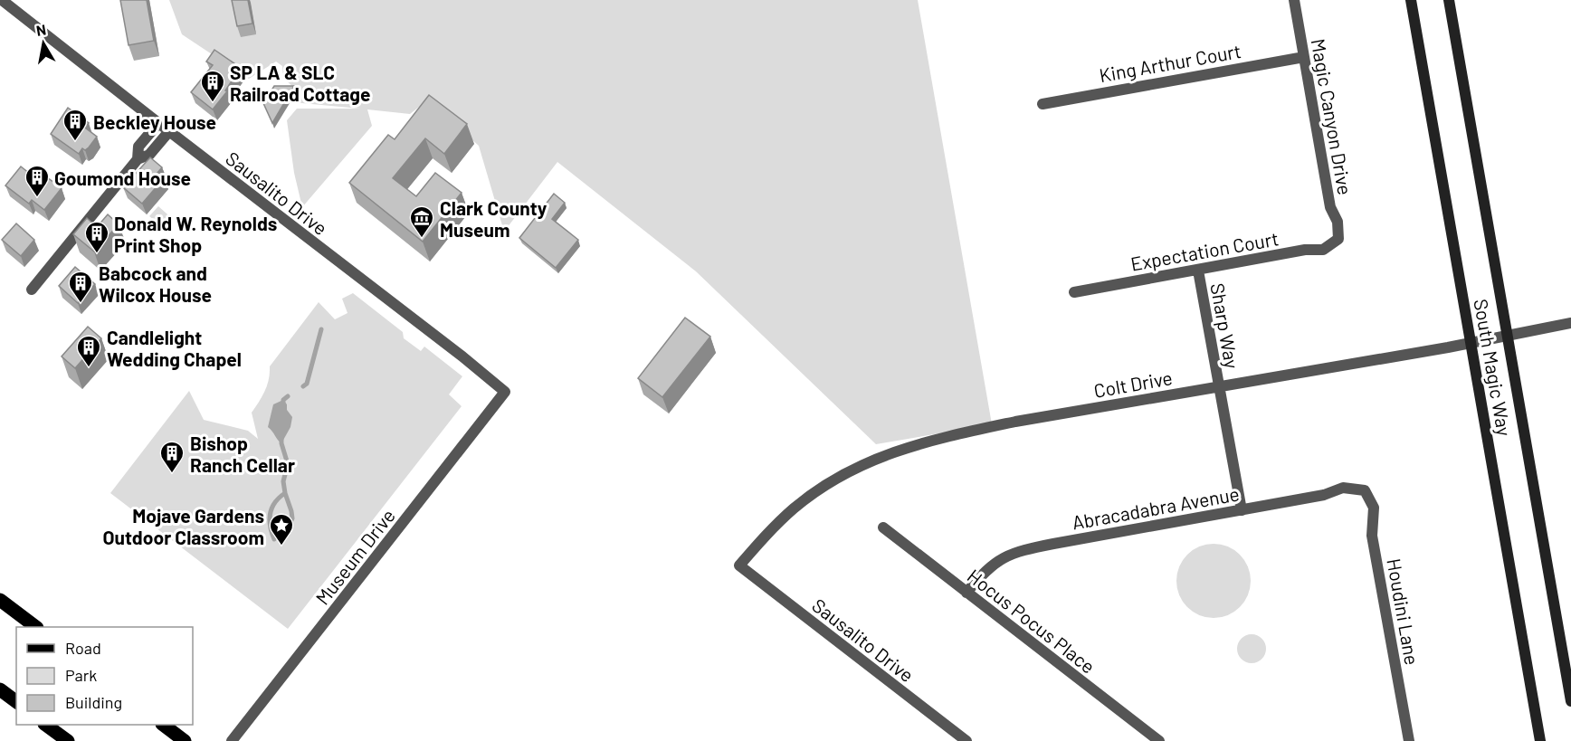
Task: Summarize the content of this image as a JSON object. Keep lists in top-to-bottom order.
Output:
{
  "streets": {
    "street": [
      "King Arthur Court",
      "Magic Canyon Drive",
      "Sausalito Drive",
      "Expectation Court",
      "Sharp Way",
      "South Magic Way",
      "Colt Drive",
      "Abracadabra Avenue",
      "Museum Drive",
      "Houdini Lane",
      "Hocus Pocus Place"
    ]
  },
  "crossings": [
    ["King Arthur Court", "Magic Canyon Drive"],
    ["Magic Canyon Drive", "Expectation Court"],
    ["Sausalito Drive", "Colt Drive"],
    ["Sausalito Drive", "Museum Drive"],
    ["Expectation Court", "Sharp Way"],
    ["Sharp Way", "Colt Drive"],
    ["Sharp Way", "Abracadabra Avenue"],
    ["South Magic Way", "Colt Drive"],
    ["Abracadabra Avenue", "Houdini Lane"],
    ["Abracadabra Avenue", "Hocus Pocus Place"]
  ],
  "places": {
    "building": [
      "SP LA & SLC Railroad Cottage",
      "Beckley House",
      "Goumond House",
      "Donald W. Reynolds Print Shop",
      "Babcock and Wilcox House",
      "Candlelight Wedding Chapel",
      "Bishop Ranch Cellar"
    ],
    "museum": ["Clark County Museum"],
    "place": ["Mojave Gardens Outdoor Classroom"]
  },
  "legend": ["Road", "Park", "Building"],
  "north": "top"
}
